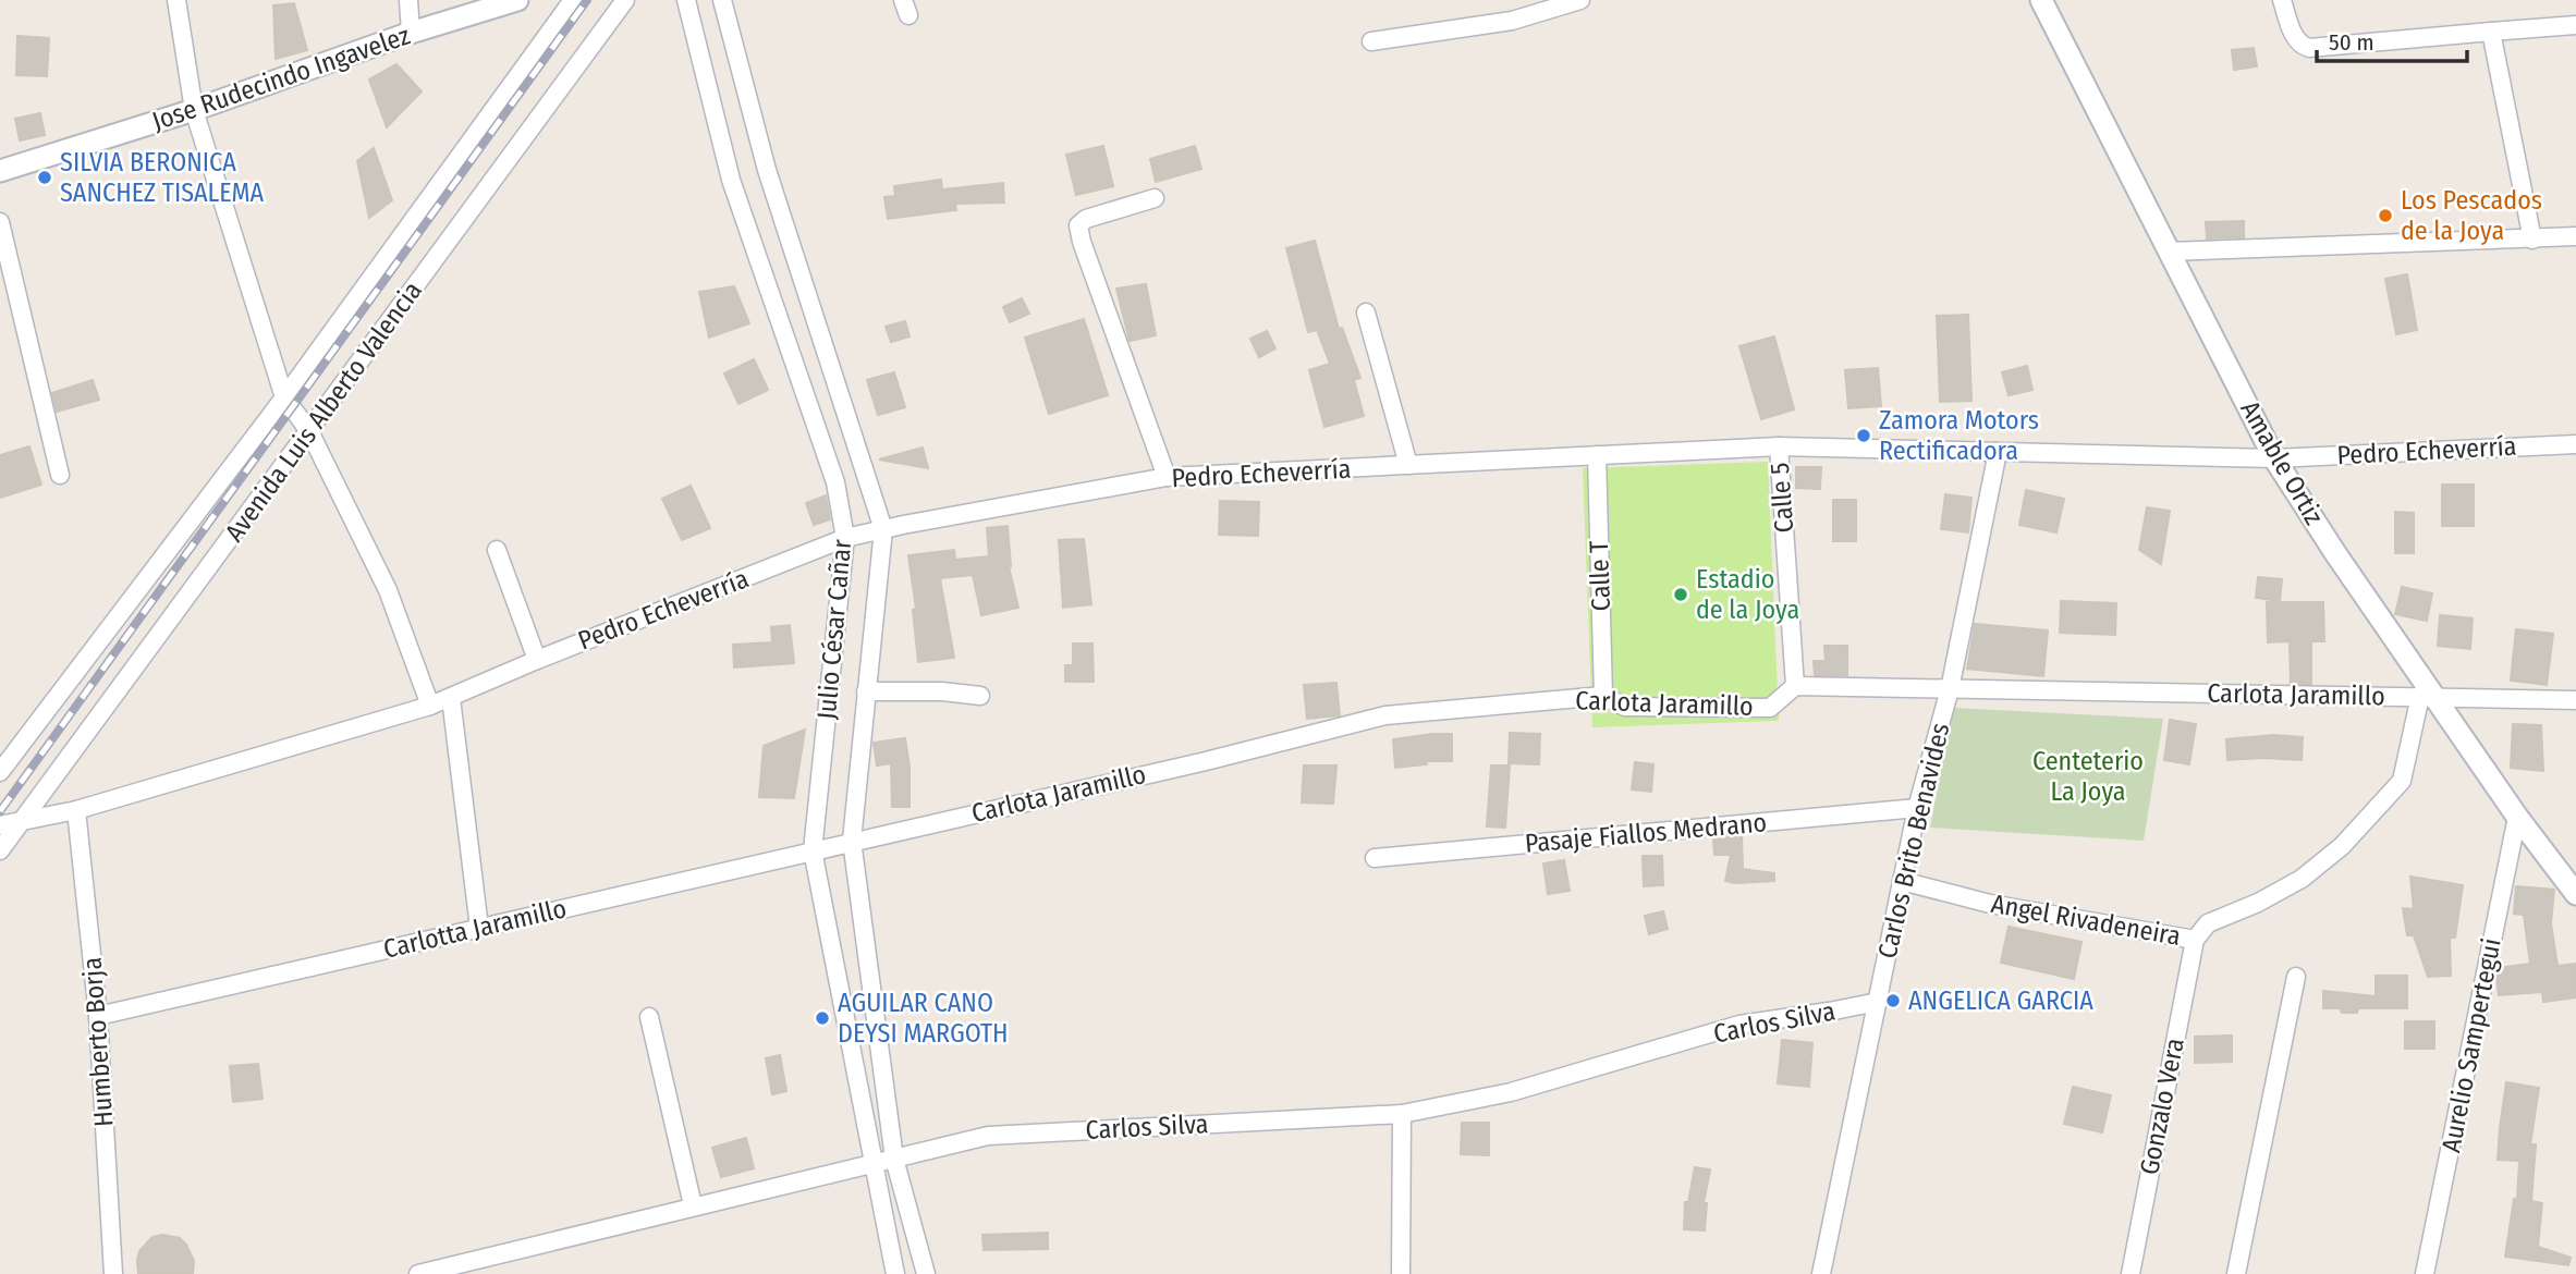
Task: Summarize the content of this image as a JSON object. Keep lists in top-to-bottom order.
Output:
{
  "streets": {
    "street": [
      "Jose Rudecindo Ingavelez",
      "Avenida Luis Alberto Valencia",
      "Pedro Echeverría",
      "Amable Ortiz",
      "Calle 5",
      "Calle T",
      "Julio César Cañar",
      "Carlota Jaramillo",
      "Pasaje Fiallos Medrano",
      "Carlos Brito Benavides",
      "Angel Rivadeneira",
      "Carlotta Jaramillo",
      "Carlos Silva",
      "Humberto Borja",
      "Aurelio Sampertegui",
      "Gonzalo Vera"
    ]
  },
  "crossings": [
    ["Avenida Luis Alberto Valencia", "Pedro Echeverría"],
    ["Pedro Echeverría", "Amable Ortiz"],
    ["Pedro Echeverría", "Calle 5"],
    ["Pedro Echeverría", "Calle T"],
    ["Pedro Echeverría", "Julio César Cañar"],
    ["Pedro Echeverría", "Carlos Brito Benavides"],
    ["Pedro Echeverría", "Humberto Borja"],
    ["Amable Ortiz", "Carlota Jaramillo"],
    ["Amable Ortiz", "Angel Rivadeneira"],
    ["Amable Ortiz", "Aurelio Sampertegui"],
    ["Calle 5", "Carlota Jaramillo"],
    ["Calle T", "Carlota Jaramillo"],
    ["Julio César Cañar", "Carlota Jaramillo"],
    ["Julio César Cañar", "Carlotta Jaramillo"],
    ["Julio César Cañar", "Carlos Silva"],
    ["Carlota Jaramillo", "Carlos Brito Benavides"],
    ["Carlota Jaramillo", "Angel Rivadeneira"],
    ["Carlota Jaramillo", "Carlotta Jaramillo"],
    ["Pasaje Fiallos Medrano", "Carlos Brito Benavides"],
    ["Carlos Brito Benavides", "Angel Rivadeneira"],
    ["Carlos Brito Benavides", "Carlos Silva"],
    ["Angel Rivadeneira", "Gonzalo Vera"],
    ["Carlotta Jaramillo", "Humberto Borja"]
  ],
  "parks": ["Centeterio La Joya"],
  "places": [
    "SILVIA BERONICA SANCHEZ TISALEMA",
    "Los Pescados de la Joya",
    "Zamora Motors Rectificadora",
    "Estadio de la Joya",
    "ANGELICA GARCIA",
    "AGUILAR CANO DEYSI MARGOTH"
  ],
  "scale_bar": "50 m"
}
